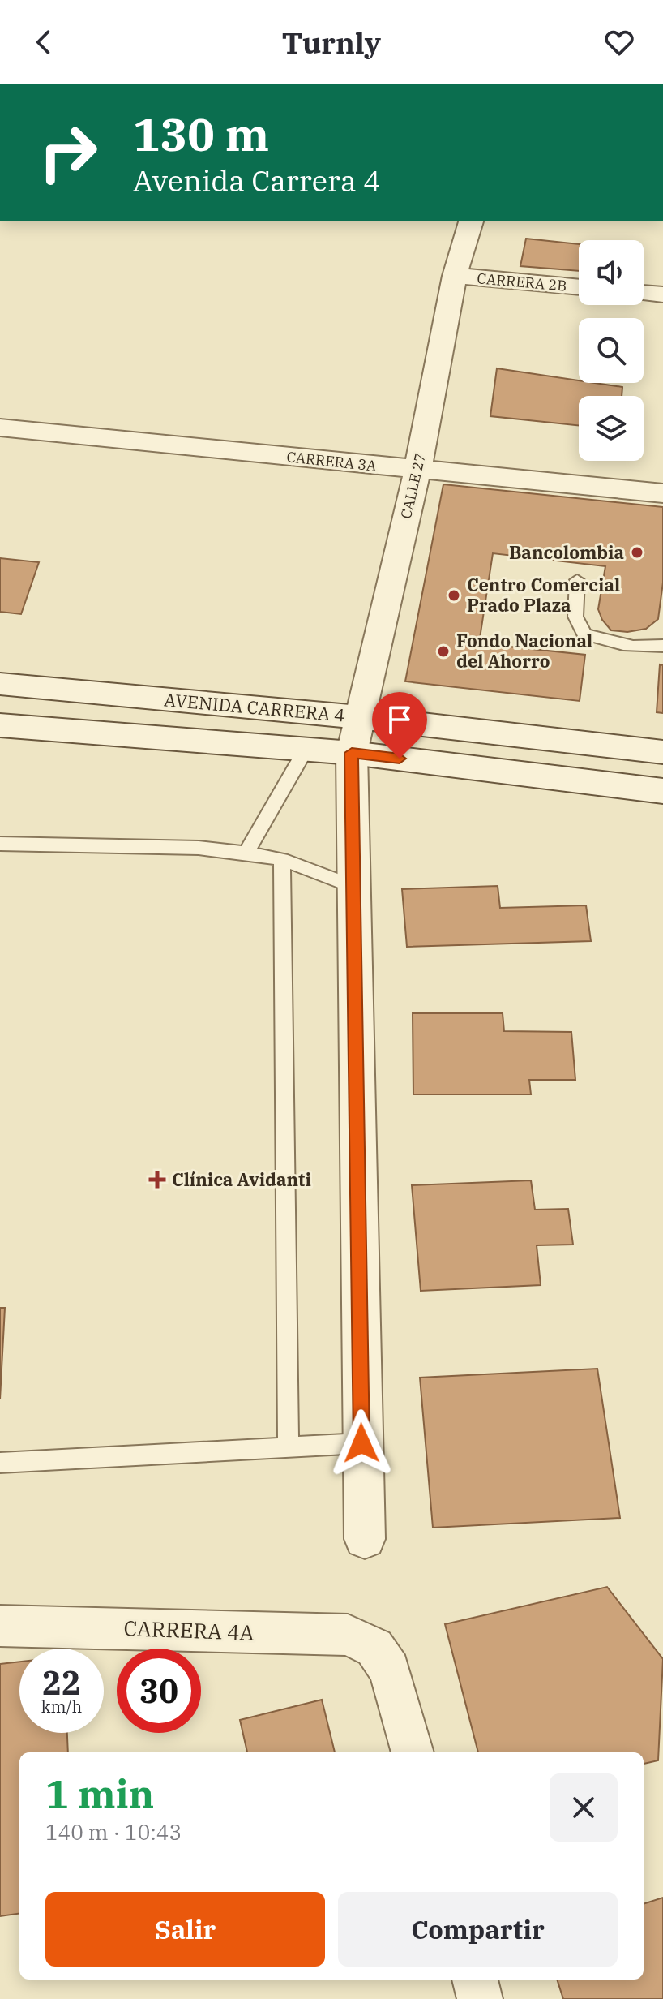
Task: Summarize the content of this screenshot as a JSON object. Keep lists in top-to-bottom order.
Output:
{
  "streets": {
    "main road": ["AVENIDA CARRERA 4"],
    "street": [
      "CARRERA 2B",
      "CARRERA 3A",
      "CALLE 27",
      "CARRERA 4A"
    ]
  },
  "crossings": [
    ["CARRERA 2B", "CALLE 27"],
    ["CARRERA 3A", "CALLE 27"],
    ["CALLE 27", "AVENIDA CARRERA 4"]
  ],
  "places": {
    "other": ["Bancolombia", "Centro Comercial Prado Plaza", "Fondo Nacional del Ahorro"],
    "health": ["Clínica Avidanti"]
  },
  "page": {
    "header": "Turnly",
    "turn": ["130 m", "Avenida Carrera 4"],
    "speed": "22 km/h",
    "limit": "30",
    "heading": ["1 min", "140 m · 10:43"],
    "buttons": ["Salir", "Compartir"]
  }
}
